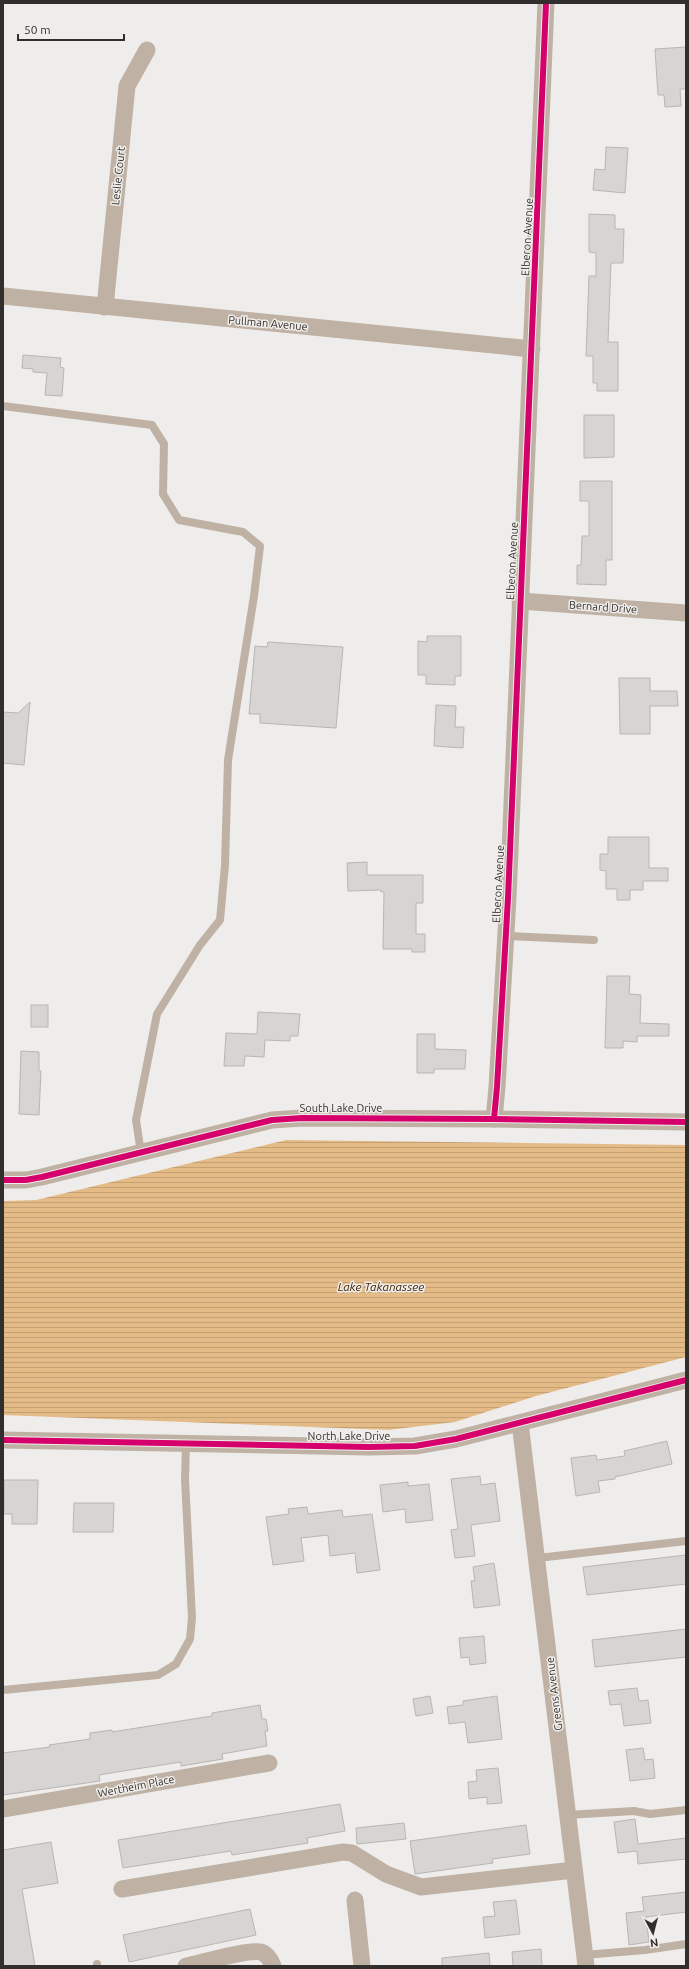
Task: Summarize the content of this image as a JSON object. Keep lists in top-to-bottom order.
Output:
{
  "streets": {
    "street": [
      "Leslie Court",
      "Elberon Avenue",
      "Pullman Avenue",
      "Bernard Drive",
      "South Lake Drive",
      "North Lake Drive",
      "Greens Avenue",
      "Wertheim Place"
    ]
  },
  "crossings": [
    ["Leslie Court", "Pullman Avenue"],
    ["Elberon Avenue", "Pullman Avenue"],
    ["Elberon Avenue", "Bernard Drive"],
    ["Elberon Avenue", "South Lake Drive"],
    ["North Lake Drive", "Greens Avenue"]
  ],
  "water": ["Lake Takanassee"],
  "scale_bar": "50 m",
  "north": "bottom"
}
